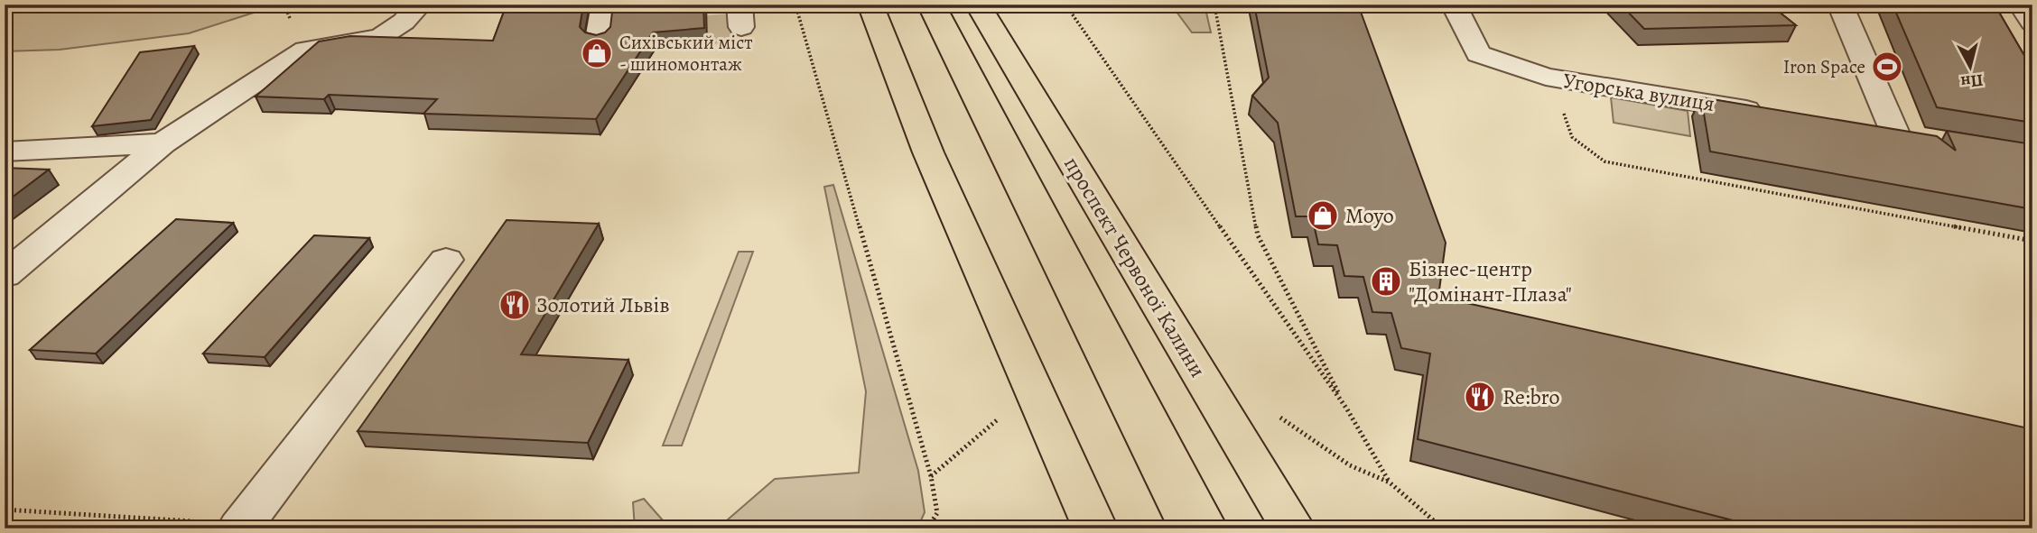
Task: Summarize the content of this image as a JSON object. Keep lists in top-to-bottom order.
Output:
{
  "streets": {
    "main road": ["проспект Червоної Калини"],
    "lane": ["Угорська вулиця"]
  },
  "places": {
    "shop": ["Сихівський міст - шиномонтаж", "Moyo"],
    "sports": ["Iron Space"],
    "building": ["Бізнес-центр \"Домінант-Плаза\""],
    "restaurant": ["Золотий Львів", "Re:bro"]
  },
  "north": "bottom"
}
